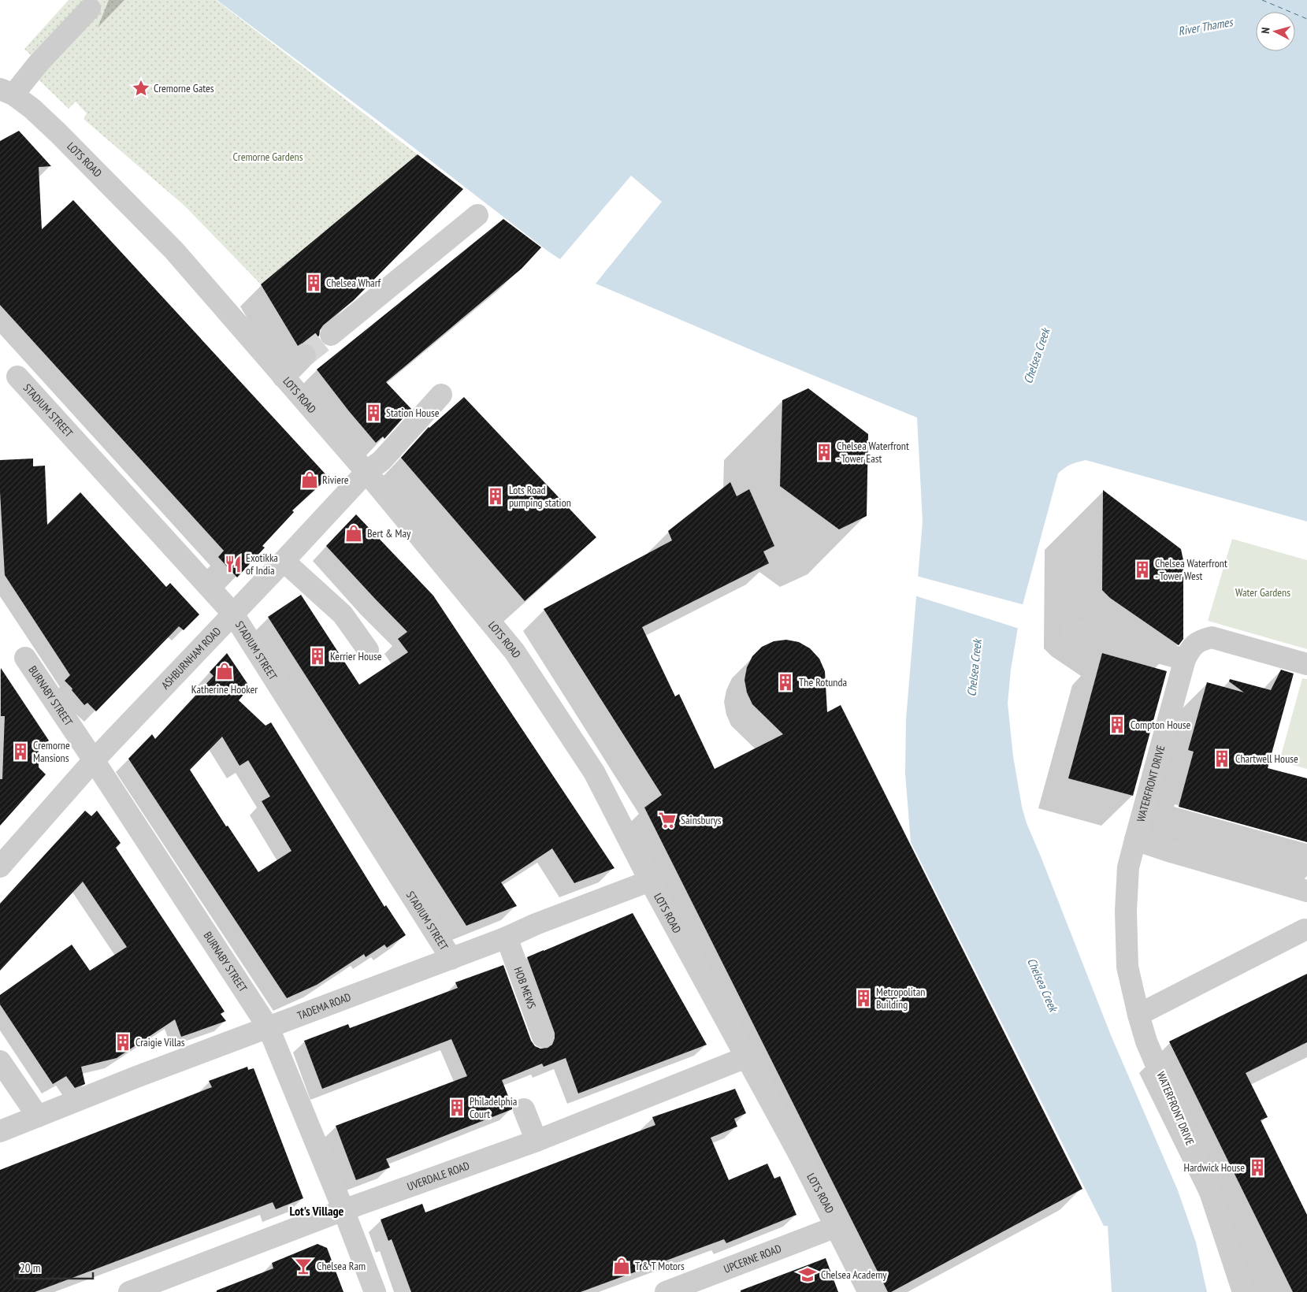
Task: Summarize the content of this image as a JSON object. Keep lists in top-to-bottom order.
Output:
{
  "streets": {
    "street": [
      "LOTS ROAD",
      "STADIUM STREET",
      "ASHBURNHAM ROAD",
      "BURNABY STREET",
      "WATERFRONT DRIVE",
      "HOB MEWS",
      "TADEMA ROAD",
      "UVERDALE ROAD",
      "UPCERNE ROAD"
    ]
  },
  "crossings": [
    ["LOTS ROAD", "ASHBURNHAM ROAD"],
    ["LOTS ROAD", "TADEMA ROAD"],
    ["LOTS ROAD", "UVERDALE ROAD"],
    ["LOTS ROAD", "UPCERNE ROAD"],
    ["STADIUM STREET", "ASHBURNHAM ROAD"],
    ["STADIUM STREET", "TADEMA ROAD"],
    ["ASHBURNHAM ROAD", "BURNABY STREET"],
    ["BURNABY STREET", "TADEMA ROAD"],
    ["BURNABY STREET", "UVERDALE ROAD"],
    ["HOB MEWS", "TADEMA ROAD"]
  ],
  "districts": ["Lot's Village"],
  "water": ["River Thames", "Chelsea Creek"],
  "parks": ["Cremorne Gardens", "Water Gardens"],
  "places": {
    "place": ["Cremorne Gates"],
    "building": [
      "Chelsea Wharf",
      "Station House",
      "Chelsea Waterfront - Tower East",
      "Lots Road pumping station",
      "Chelsea Waterfront - Tower West",
      "Kerrier House",
      "The Rotunda",
      "Compton House",
      "Cremorne Mansions",
      "Chartwell House",
      "Metropolitan Building",
      "Craigie Villas",
      "Philadelphia Court",
      "Hardwick House"
    ],
    "shop": [
      "Riviere",
      "Bert & May",
      "Katherine Hooker",
      "T & T Motors"
    ],
    "restaurant": ["Exotikka of India"],
    "supermarket": ["Sainsburys"],
    "bar": ["Chelsea Ram"],
    "school or university": ["Chelsea Academy"]
  },
  "scale_bar": "20 m",
  "north": "left"
}
